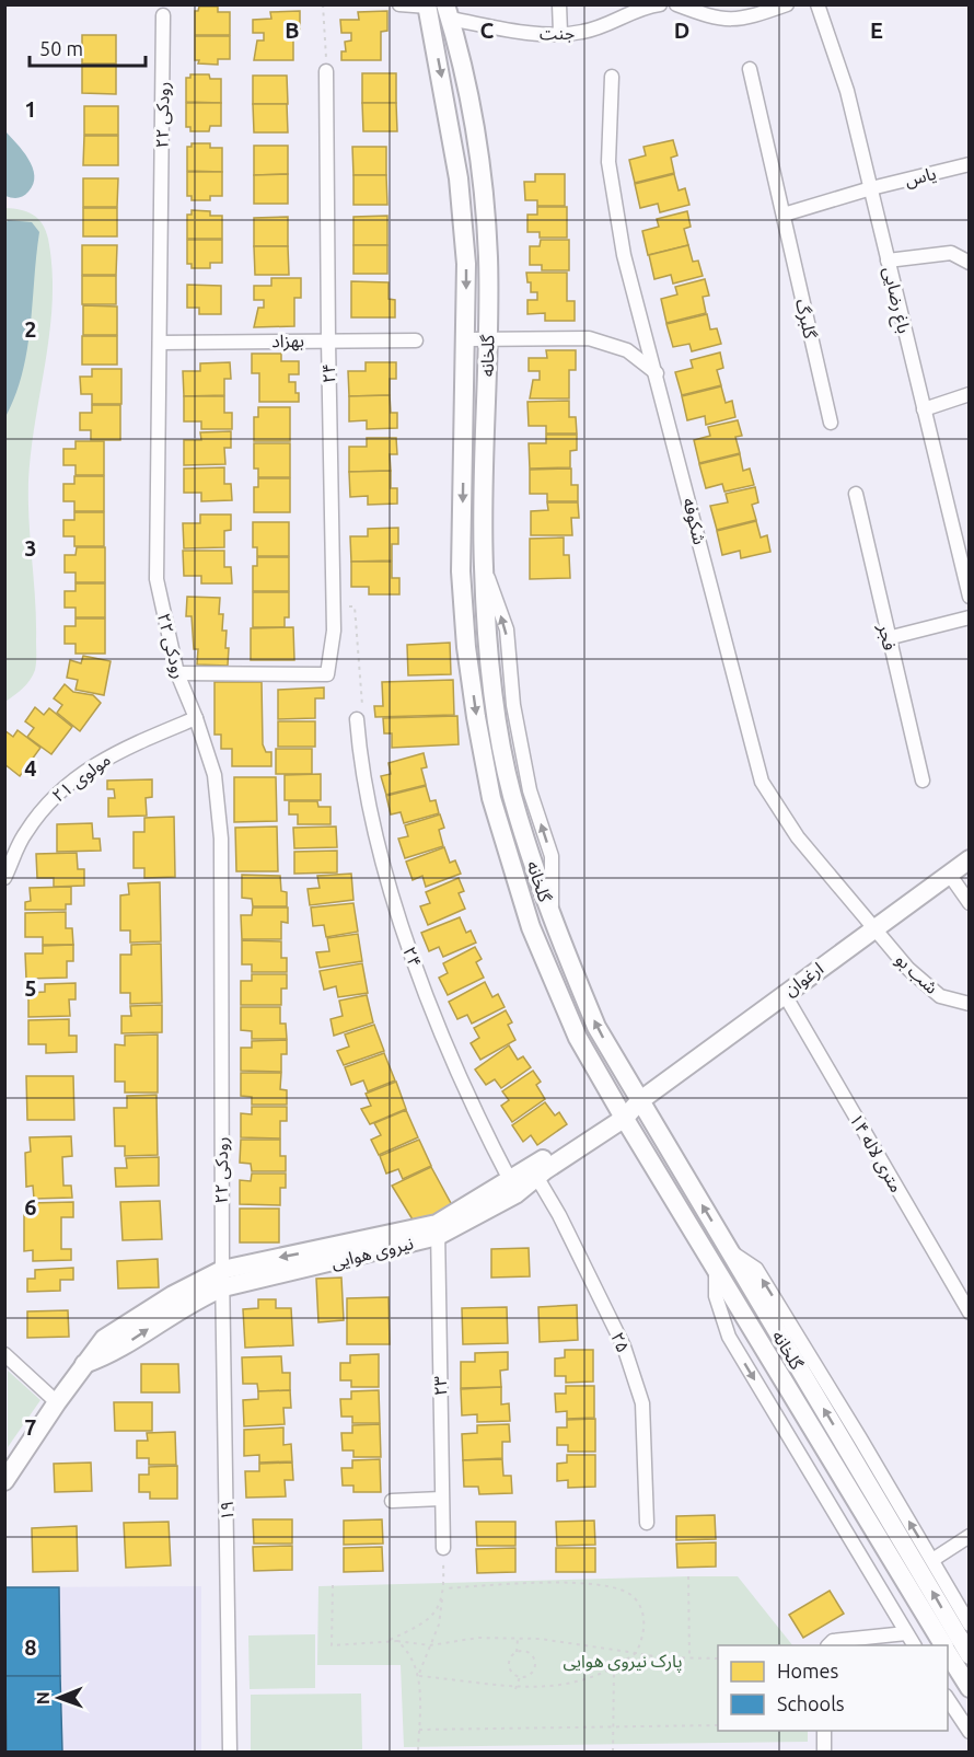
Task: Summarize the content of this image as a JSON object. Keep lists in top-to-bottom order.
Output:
{
  "streets": {
    "main road": ["گلخانه", "ارغوان", "نیروی هوایی"],
    "street": [
      "جنت",
      "رودکی ۲۲",
      "یاس",
      "باغ رضایی",
      "گلبرگ",
      "بهزاد",
      "۲۴",
      "شکوفه",
      "فجر",
      "مولوی ۲۱",
      "شب بو",
      "۱۴ متری لاله",
      "۲۵",
      "۲۳",
      "۱۹"
    ]
  },
  "crossings": [
    ["جنت", "گلخانه"],
    ["رودکی ۲۲", "بهزاد"],
    ["رودکی ۲۲", "۲۴"],
    ["رودکی ۲۲", "مولوی ۲۱"],
    ["رودکی ۲۲", "نیروی هوایی"],
    ["رودکی ۲۲", "۱۹"],
    ["یاس", "باغ رضایی"],
    ["بهزاد", "۲۴"],
    ["گلخانه", "ارغوان"],
    ["گلخانه", "نیروی هوایی"],
    ["۲۴", "نیروی هوایی"],
    ["شکوفه", "شب بو"],
    ["شکوفه", "ارغوان"],
    ["شب بو", "ارغوان"],
    ["ارغوان", "۱۴ متری لاله"],
    ["ارغوان", "نیروی هوایی"],
    ["نیروی هوایی", "۲۵"],
    ["نیروی هوایی", "۲۳"],
    ["نیروی هوایی", "۱۹"]
  ],
  "parks": ["پارک نیروی هوایی"],
  "legend": ["Homes", "Schools"],
  "scale_bar": "50 m",
  "north": "left",
  "grid": {
    "columns": [
      "B",
      "C",
      "D",
      "E"
    ],
    "rows": [
      "1",
      "2",
      "3",
      "4",
      "5",
      "6",
      "7",
      "8"
    ]
  }
}
